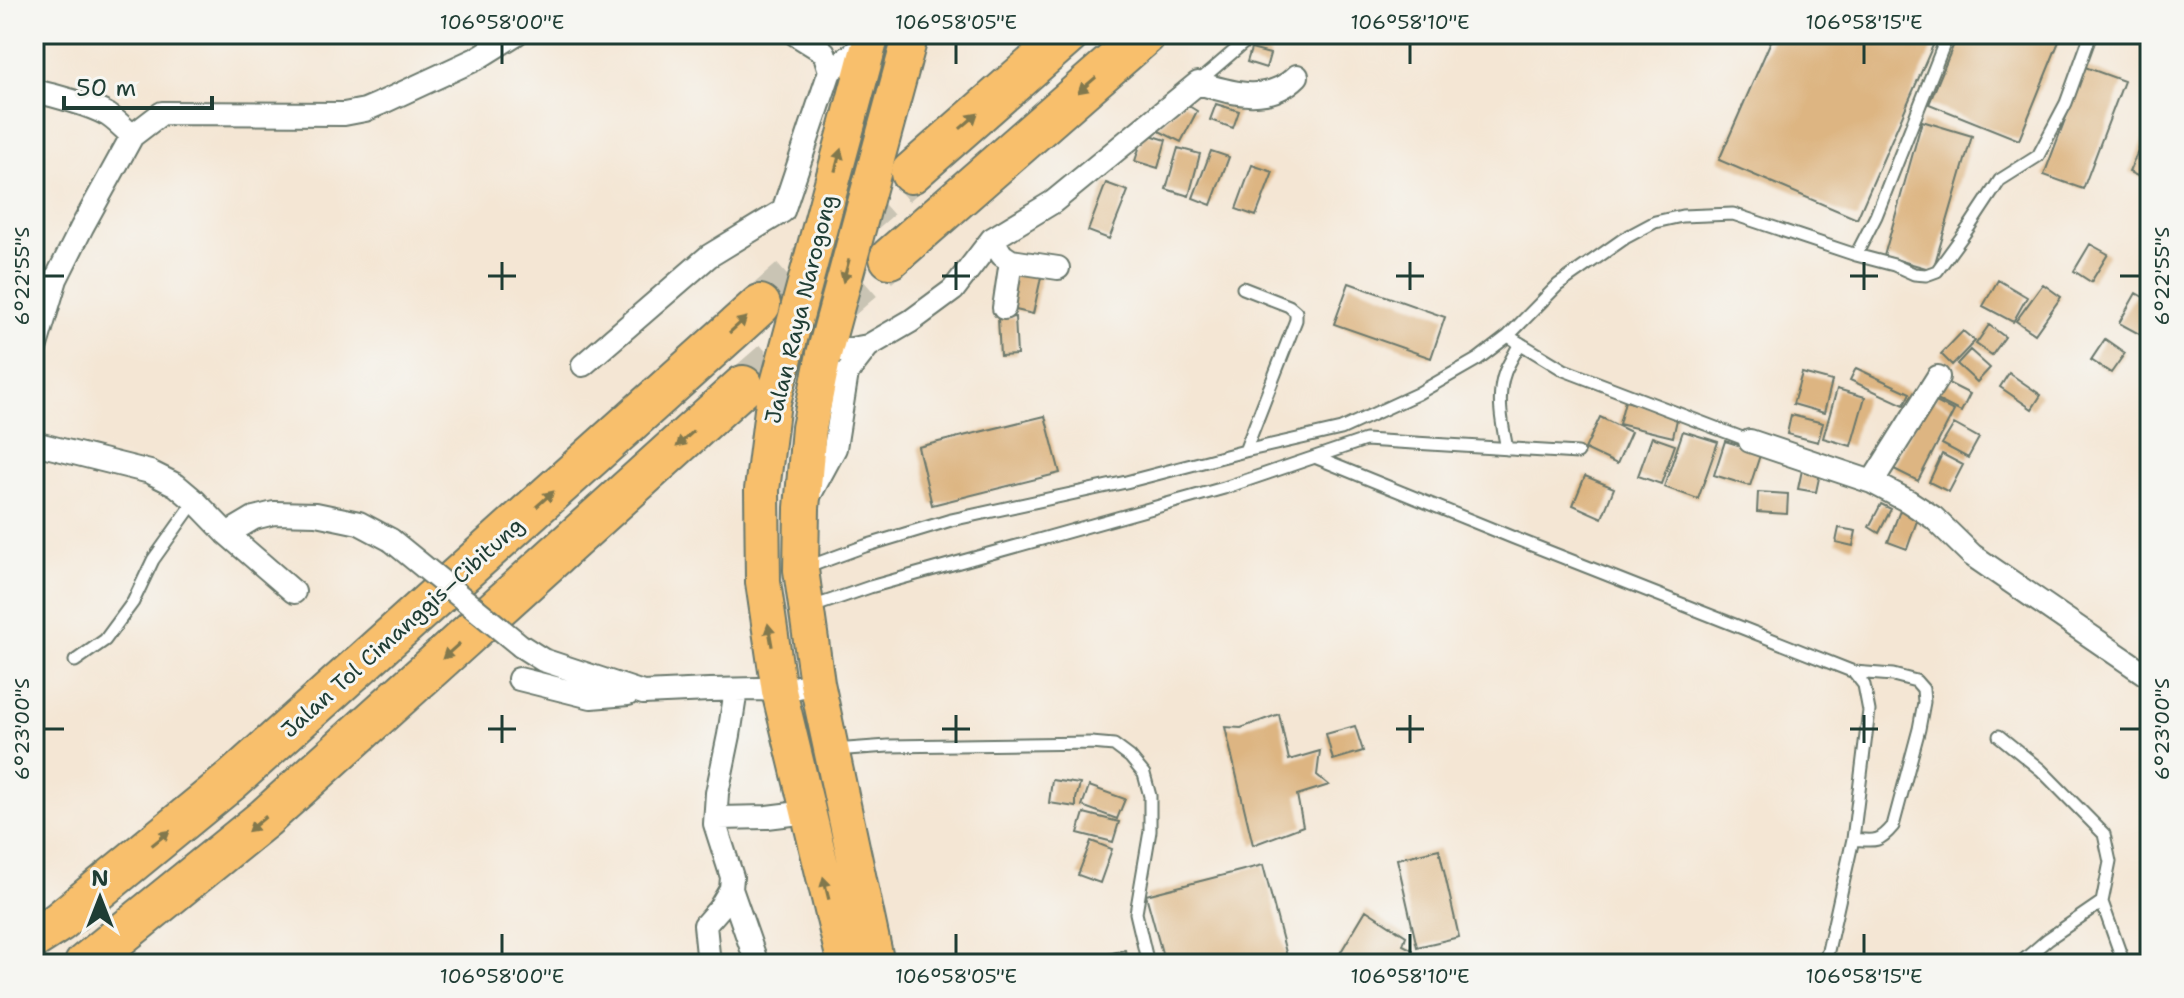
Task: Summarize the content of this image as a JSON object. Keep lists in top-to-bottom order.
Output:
{
  "streets": {
    "highway": ["Jalan Tol Cimanggis–Cibitung"],
    "main road": ["Jalan Raya Narogong"]
  },
  "scale_bar": "50 m",
  "north": "top",
  "coordinates": [
    "106°58'00\"E",
    "106°58'05\"E",
    "106°58'10\"E",
    "106°58'15\"E",
    "6°22'55\"S",
    "6°23'00\"S"
  ]
}
